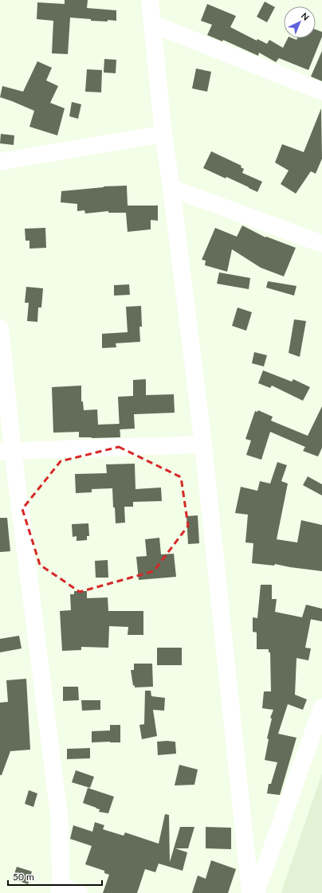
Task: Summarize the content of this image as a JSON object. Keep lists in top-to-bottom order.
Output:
{
  "scale_bar": "50 m",
  "north": "top right"
}
